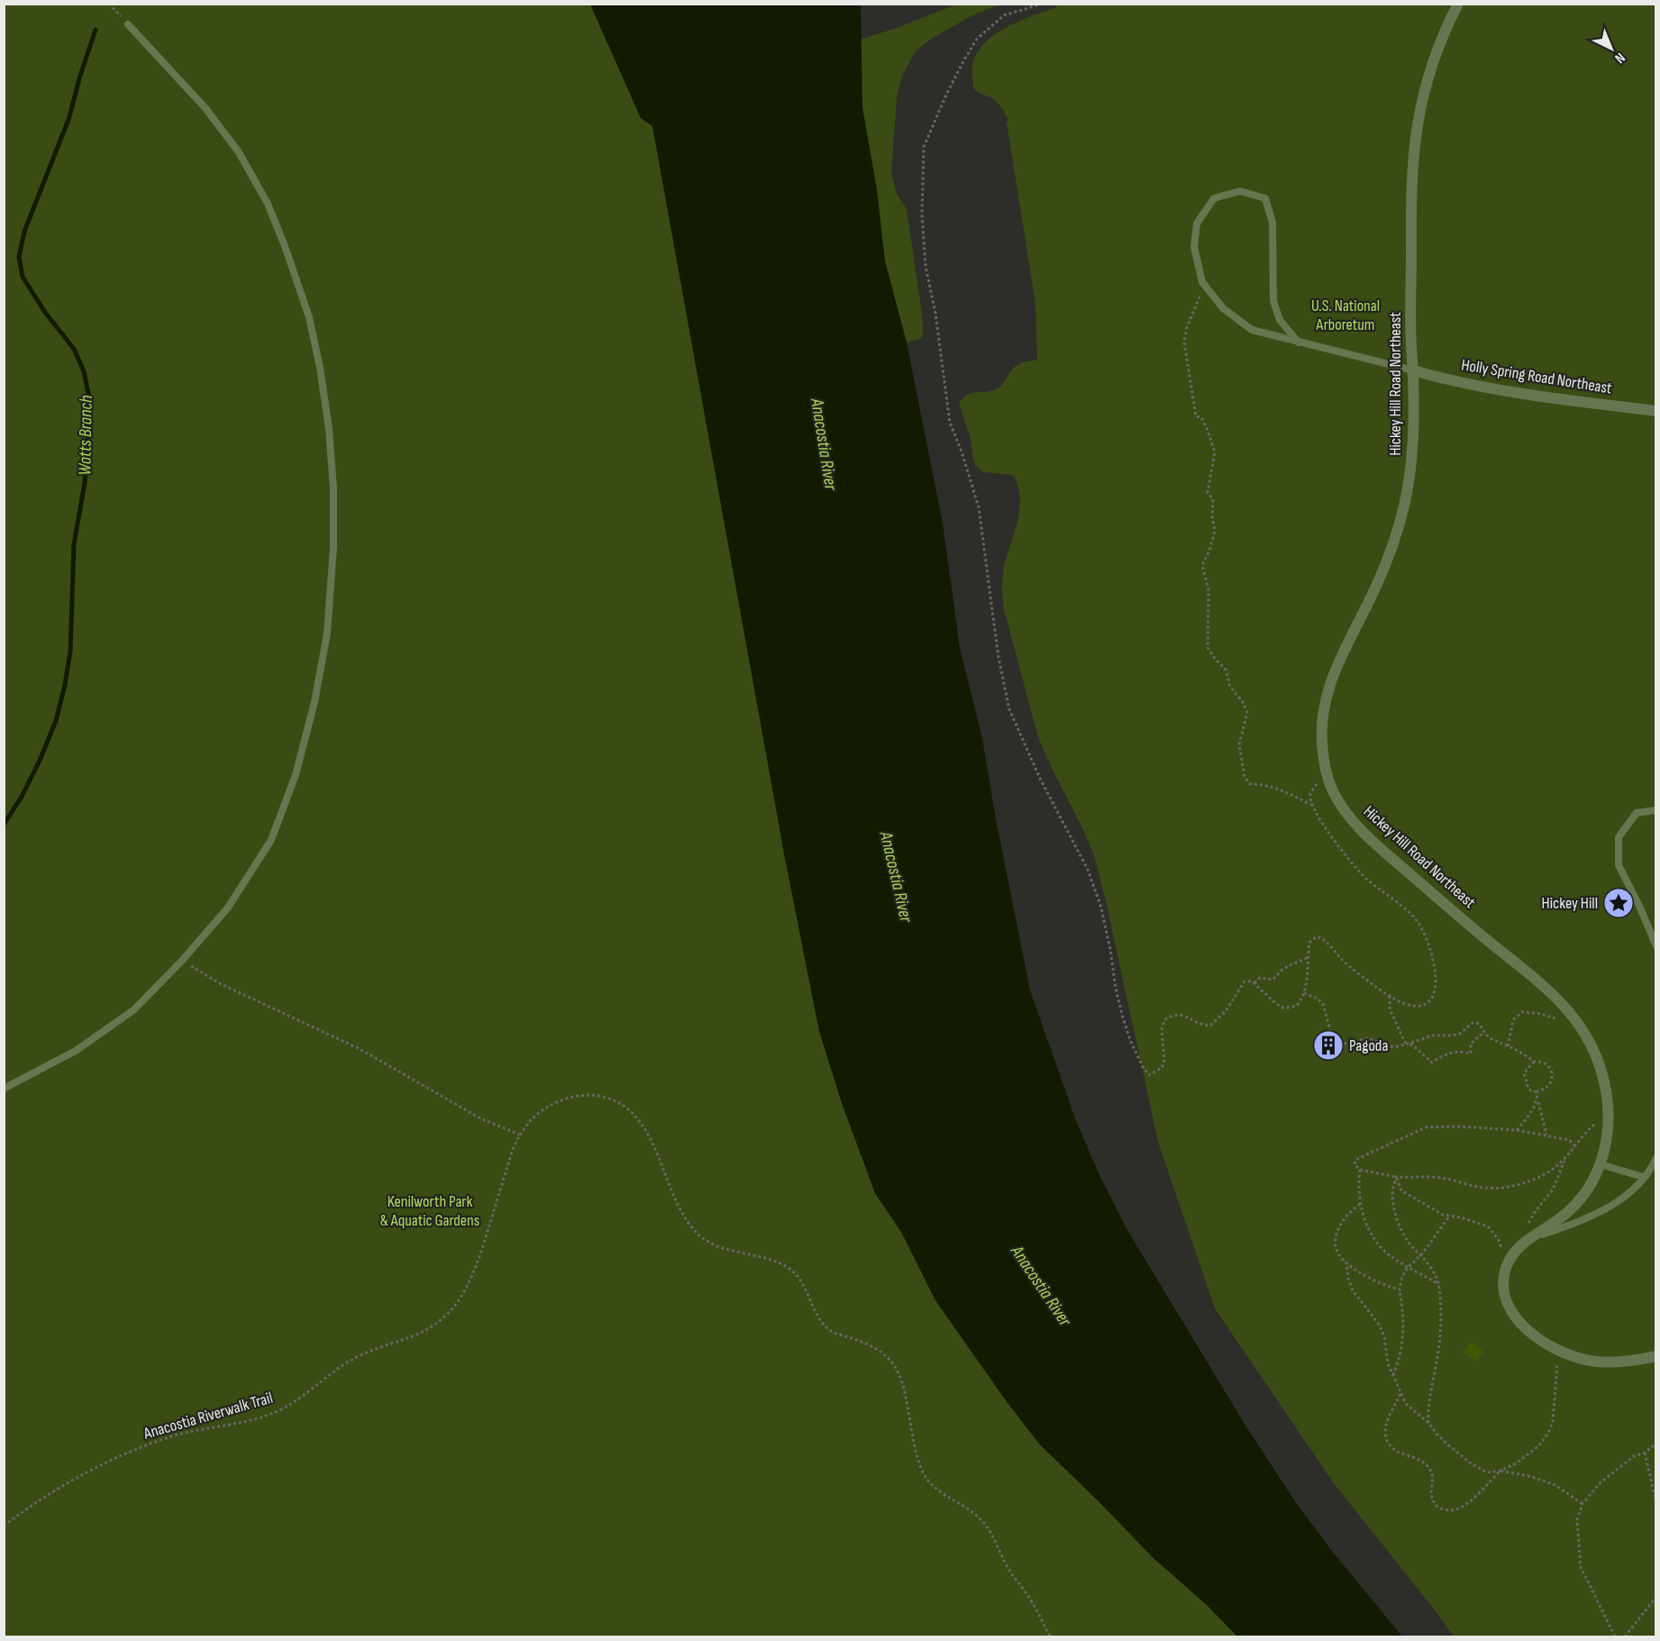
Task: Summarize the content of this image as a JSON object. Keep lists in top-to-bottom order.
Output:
{
  "streets": {
    "street": ["Holly Spring Road Northeast", "Hickey Hill Road Northeast"],
    "path": ["Anacostia Riverwalk Trail"]
  },
  "crossings": [
    ["Holly Spring Road Northeast", "Hickey Hill Road Northeast"]
  ],
  "water": ["Watts Branch", "Anacostia River"],
  "parks": ["U.S. National Arboretum", "Kenilworth Park & Aquatic Gardens"],
  "places": {
    "place": ["Hickey Hill"],
    "building": ["Pagoda"]
  },
  "north": "bottom right"
}
